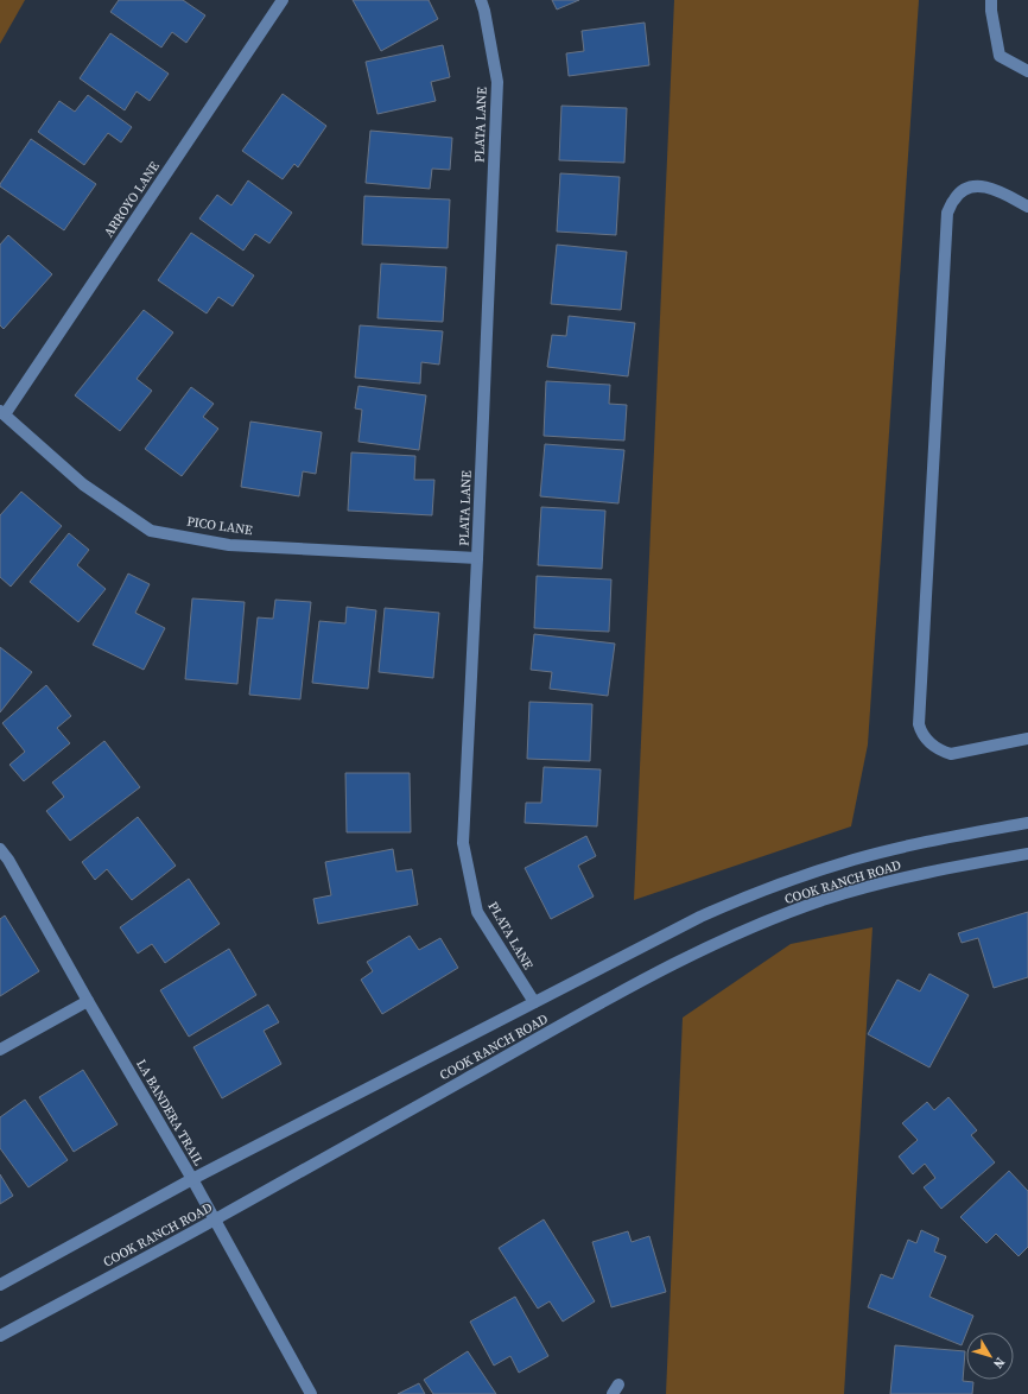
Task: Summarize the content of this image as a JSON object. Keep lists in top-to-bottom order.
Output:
{
  "streets": {
    "street": [
      "PLATA LANE",
      "ARROYO LANE",
      "PICO LANE",
      "COOK RANCH ROAD",
      "LA BANDERA TRAIL"
    ]
  },
  "crossings": [
    ["PLATA LANE", "PICO LANE"],
    ["PLATA LANE", "COOK RANCH ROAD"],
    ["ARROYO LANE", "PICO LANE"],
    ["COOK RANCH ROAD", "LA BANDERA TRAIL"]
  ],
  "north": "bottom right"
}
